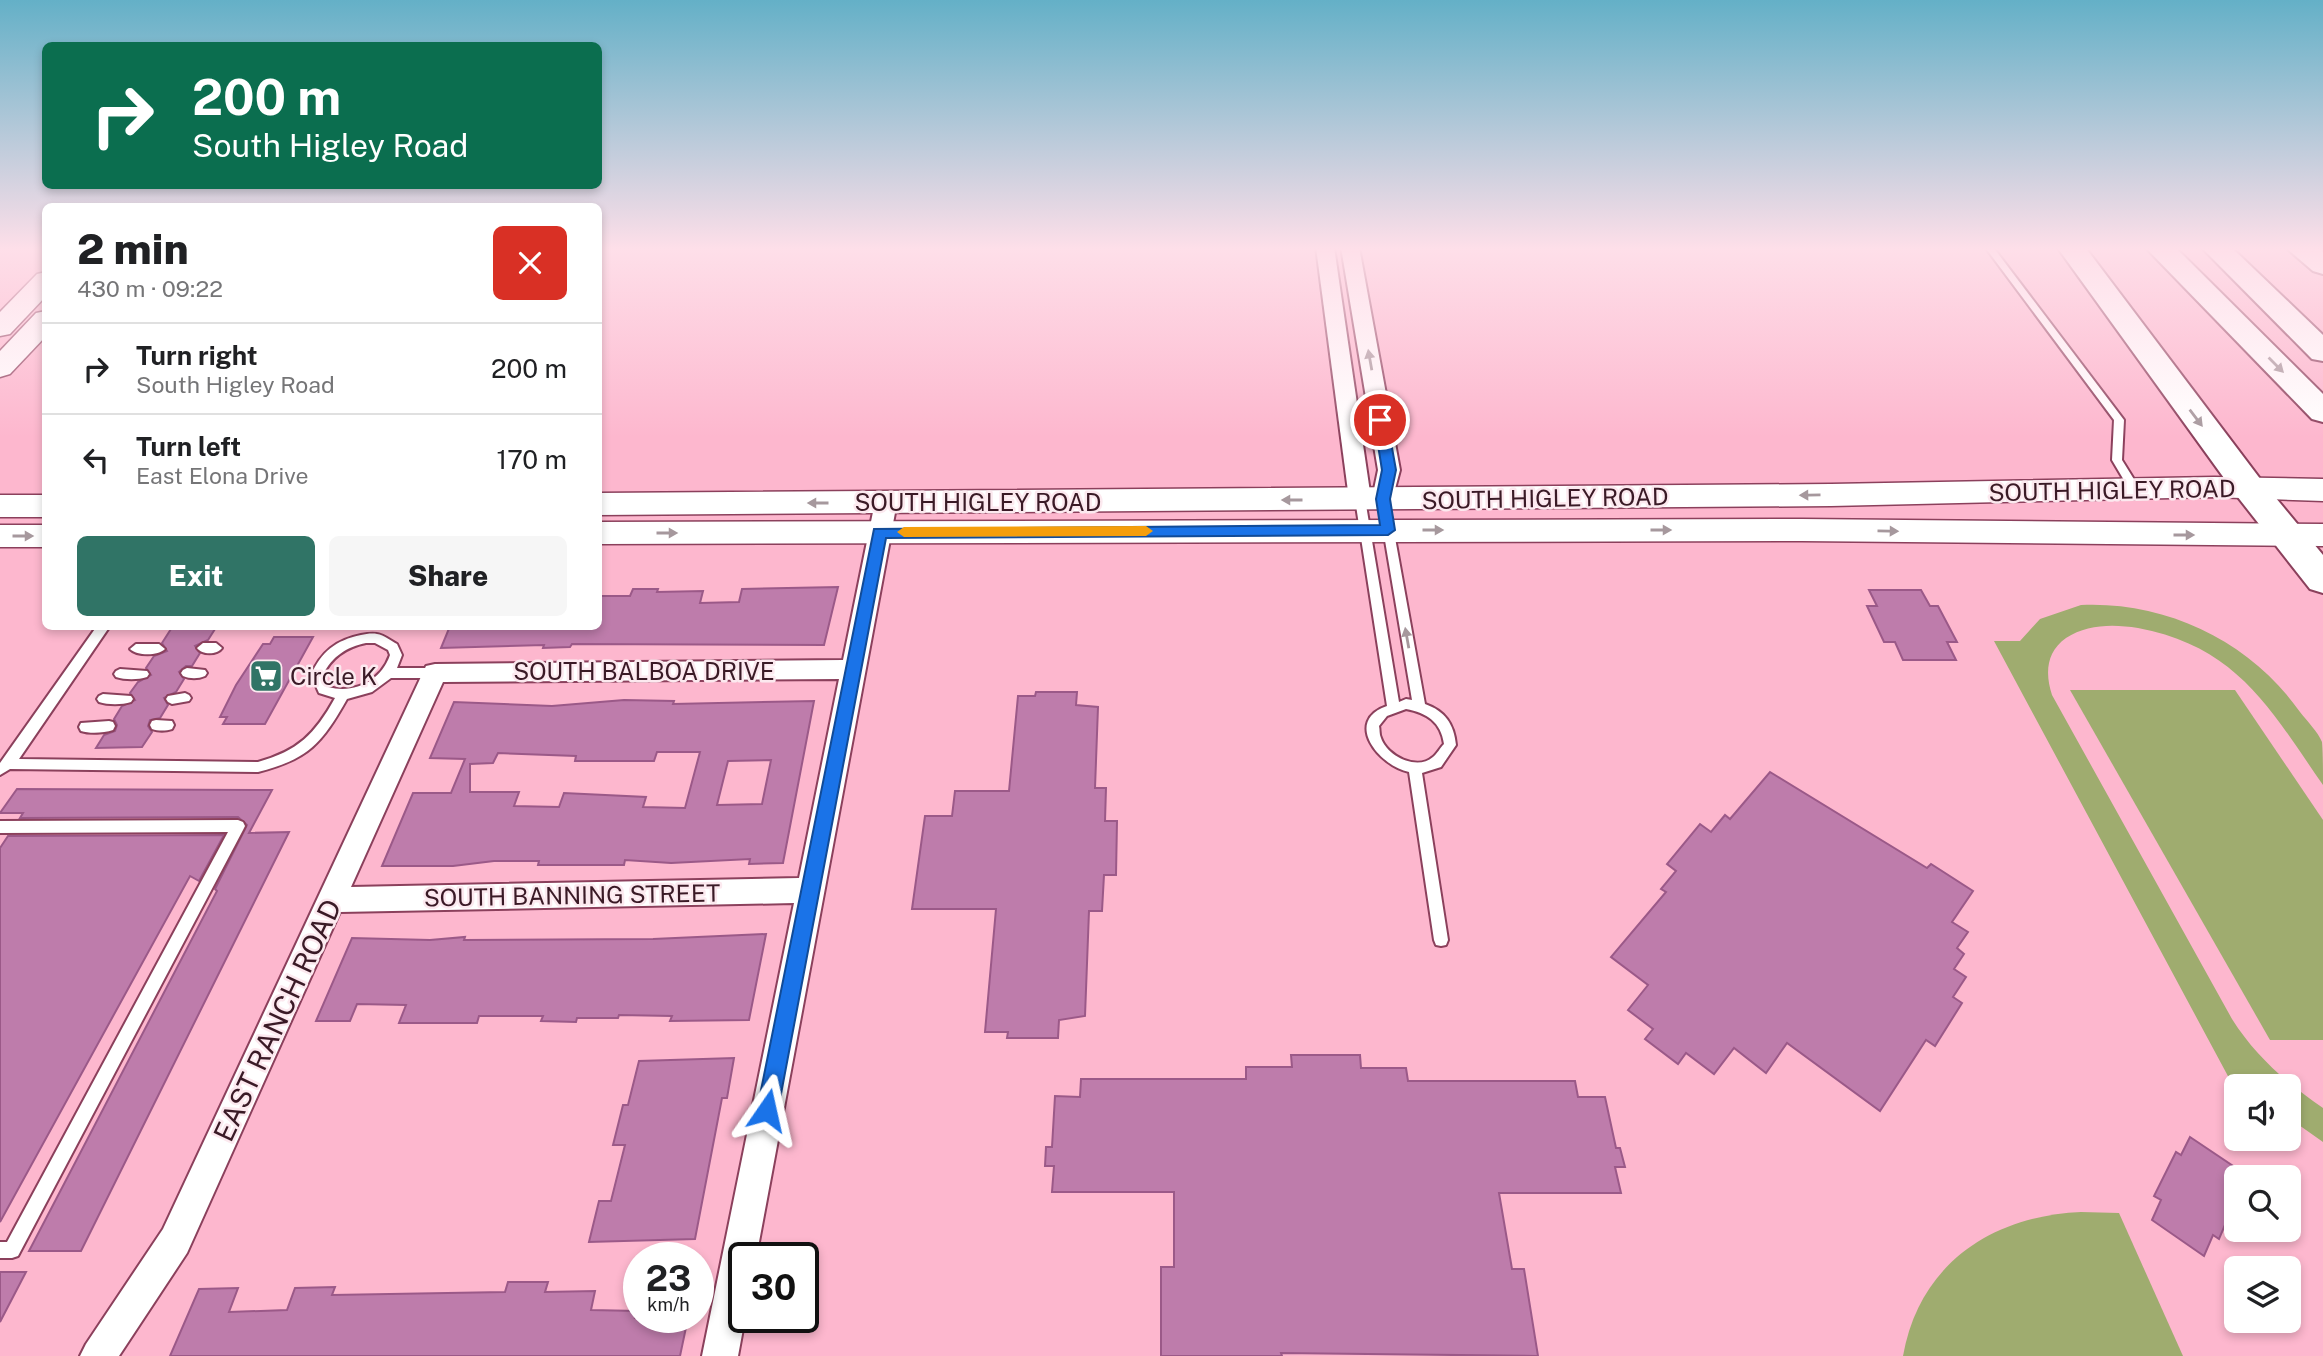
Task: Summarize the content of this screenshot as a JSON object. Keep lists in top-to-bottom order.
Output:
{
  "streets": {
    "main road": ["SOUTH HIGLEY ROAD"],
    "street": ["SOUTH BALBOA DRIVE", "SOUTH BANNING STREET", "EAST RANCH ROAD"]
  },
  "crossings": [
    ["SOUTH BALBOA DRIVE", "EAST RANCH ROAD"],
    ["SOUTH BANNING STREET", "EAST RANCH ROAD"]
  ],
  "places": {
    "supermarket": ["Circle K"]
  },
  "page": {
    "turn": ["200 m", "South Higley Road"],
    "heading": ["2 min", "430 m · 09:22"],
    "list": [
      {
        "name": "Turn right",
        "note": "South Higley Road",
        "value": "200 m"
      },
      {
        "name": "Turn left",
        "note": "East Elona Drive",
        "value": "170 m"
      }
    ],
    "buttons": ["Exit", "Share"],
    "speed": "23 km/h",
    "limit": "30"
  }
}
